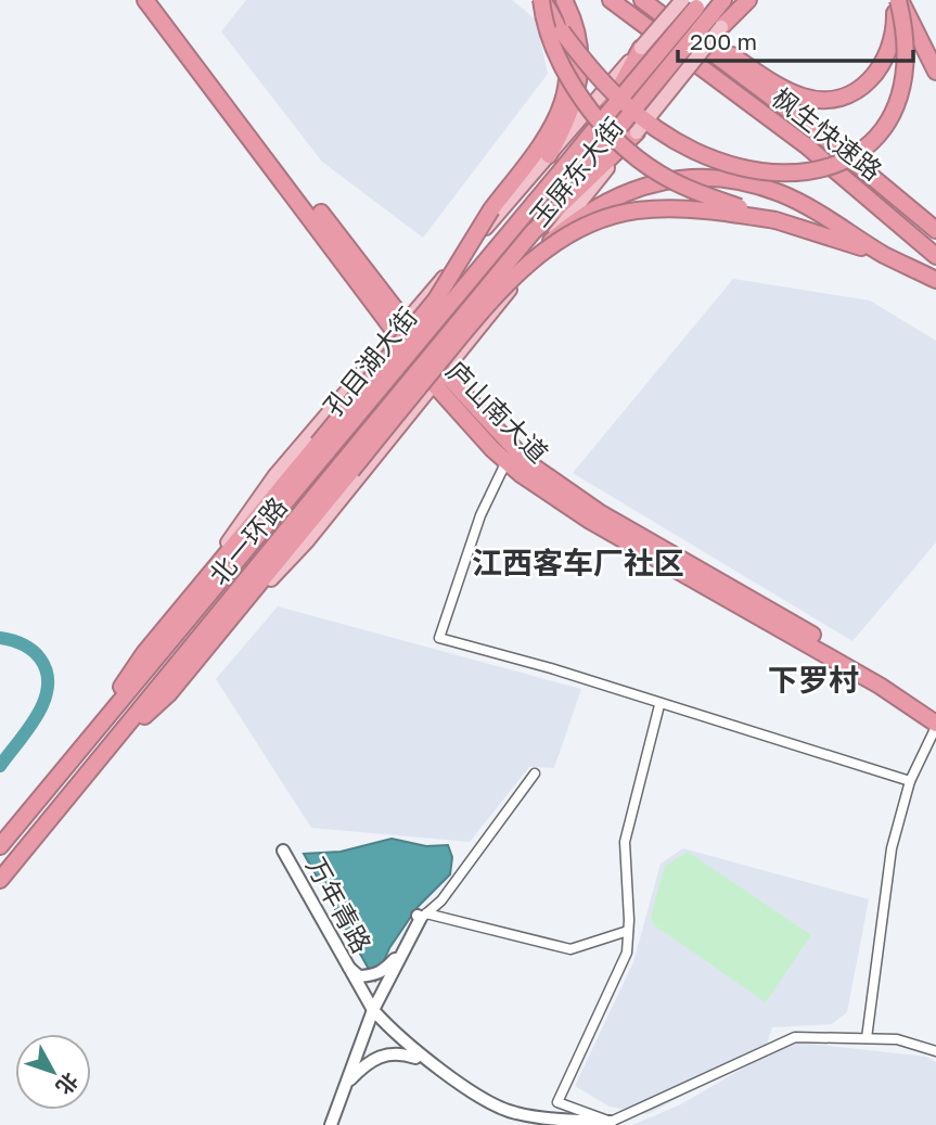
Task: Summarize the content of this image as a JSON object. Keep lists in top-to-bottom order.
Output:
{
  "streets": {
    "highway": [
      "枫生快速路",
      "孔目湖大街",
      "庐山南大道",
      "北一环路"
    ],
    "main road": ["玉屏东大街"],
    "street": ["万年青路"]
  },
  "crossings": [
    ["玉屏东大街", "孔目湖大街"],
    ["玉屏东大街", "庐山南大道"],
    ["孔目湖大街", "北一环路"]
  ],
  "districts": ["江西客车厂社区", "下罗村"],
  "scale_bar": "200 m",
  "north": "bottom right"
}
